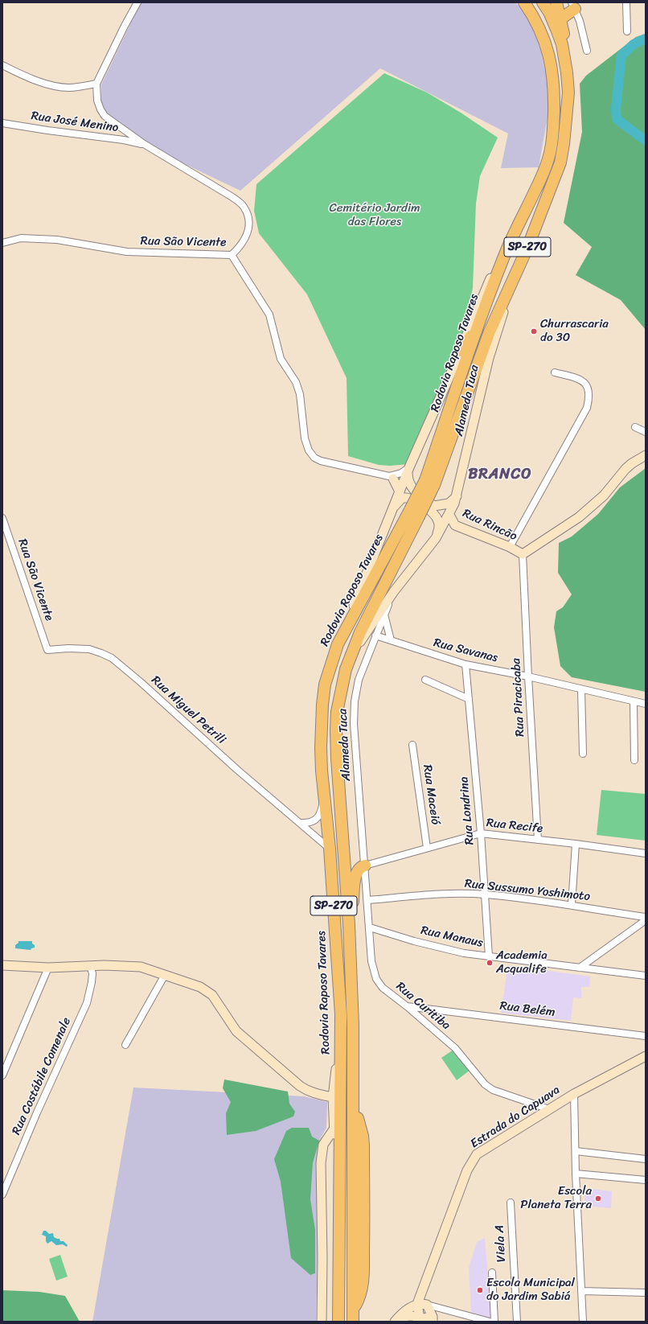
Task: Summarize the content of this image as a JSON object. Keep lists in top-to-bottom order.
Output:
{
  "streets": {
    "highway": ["SP-270", "Rodovia Raposo Tavares"],
    "street": [
      "Rua José Menino",
      "Rua São Vicente",
      "Alameda Tuca",
      "Rua Rincão",
      "Rua Savanas",
      "Rua Piracicaba",
      "Rua Miguel Petrili",
      "Rua Maceió",
      "Rua Londrina",
      "Rua Recife",
      "Rua Sussumo Yoshimoto",
      "Rua Manaus",
      "Rua Curitiba",
      "Rua Belém",
      "Rua Costábile Comenale",
      "Estrada do Capuava",
      "Viela A"
    ]
  },
  "crossings": [
    ["Rua José Menino", "Rua São Vicente"],
    ["Rua São Vicente", "Rua Miguel Petrili"],
    ["Rodovia Raposo Tavares", "Alameda Tuca"],
    ["Rodovia Raposo Tavares", "Rua Miguel Petrili"],
    ["Alameda Tuca", "Rua Savanas"],
    ["Alameda Tuca", "Rua Recife"],
    ["Alameda Tuca", "Rua Curitiba"],
    ["Rua Rincão", "Rua Piracicaba"],
    ["Rua Savanas", "Rua Piracicaba"],
    ["Rua Savanas", "Rua Londrina"],
    ["Rua Piracicaba", "Rua Recife"],
    ["Rua Maceió", "Rua Recife"],
    ["Rua Londrina", "Rua Recife"],
    ["Rua Londrina", "Rua Sussumo Yoshimoto"],
    ["Rua Londrina", "Rua Manaus"],
    ["Rua Recife", "Rua Curitiba"],
    ["Rua Sussumo Yoshimoto", "Rua Curitiba"],
    ["Rua Manaus", "Rua Curitiba"],
    ["Rua Curitiba", "Rua Belém"],
    ["Rua Curitiba", "Estrada do Capuava"]
  ],
  "districts": ["BRANCO"],
  "parks": ["Cemitério Jardim das Flores"],
  "places": [
    "Churrascaria do 30",
    "Academia Acqualife",
    "Escola Planeta Terra",
    "Escola Municipal do Jardim Sabiá"
  ]
}
